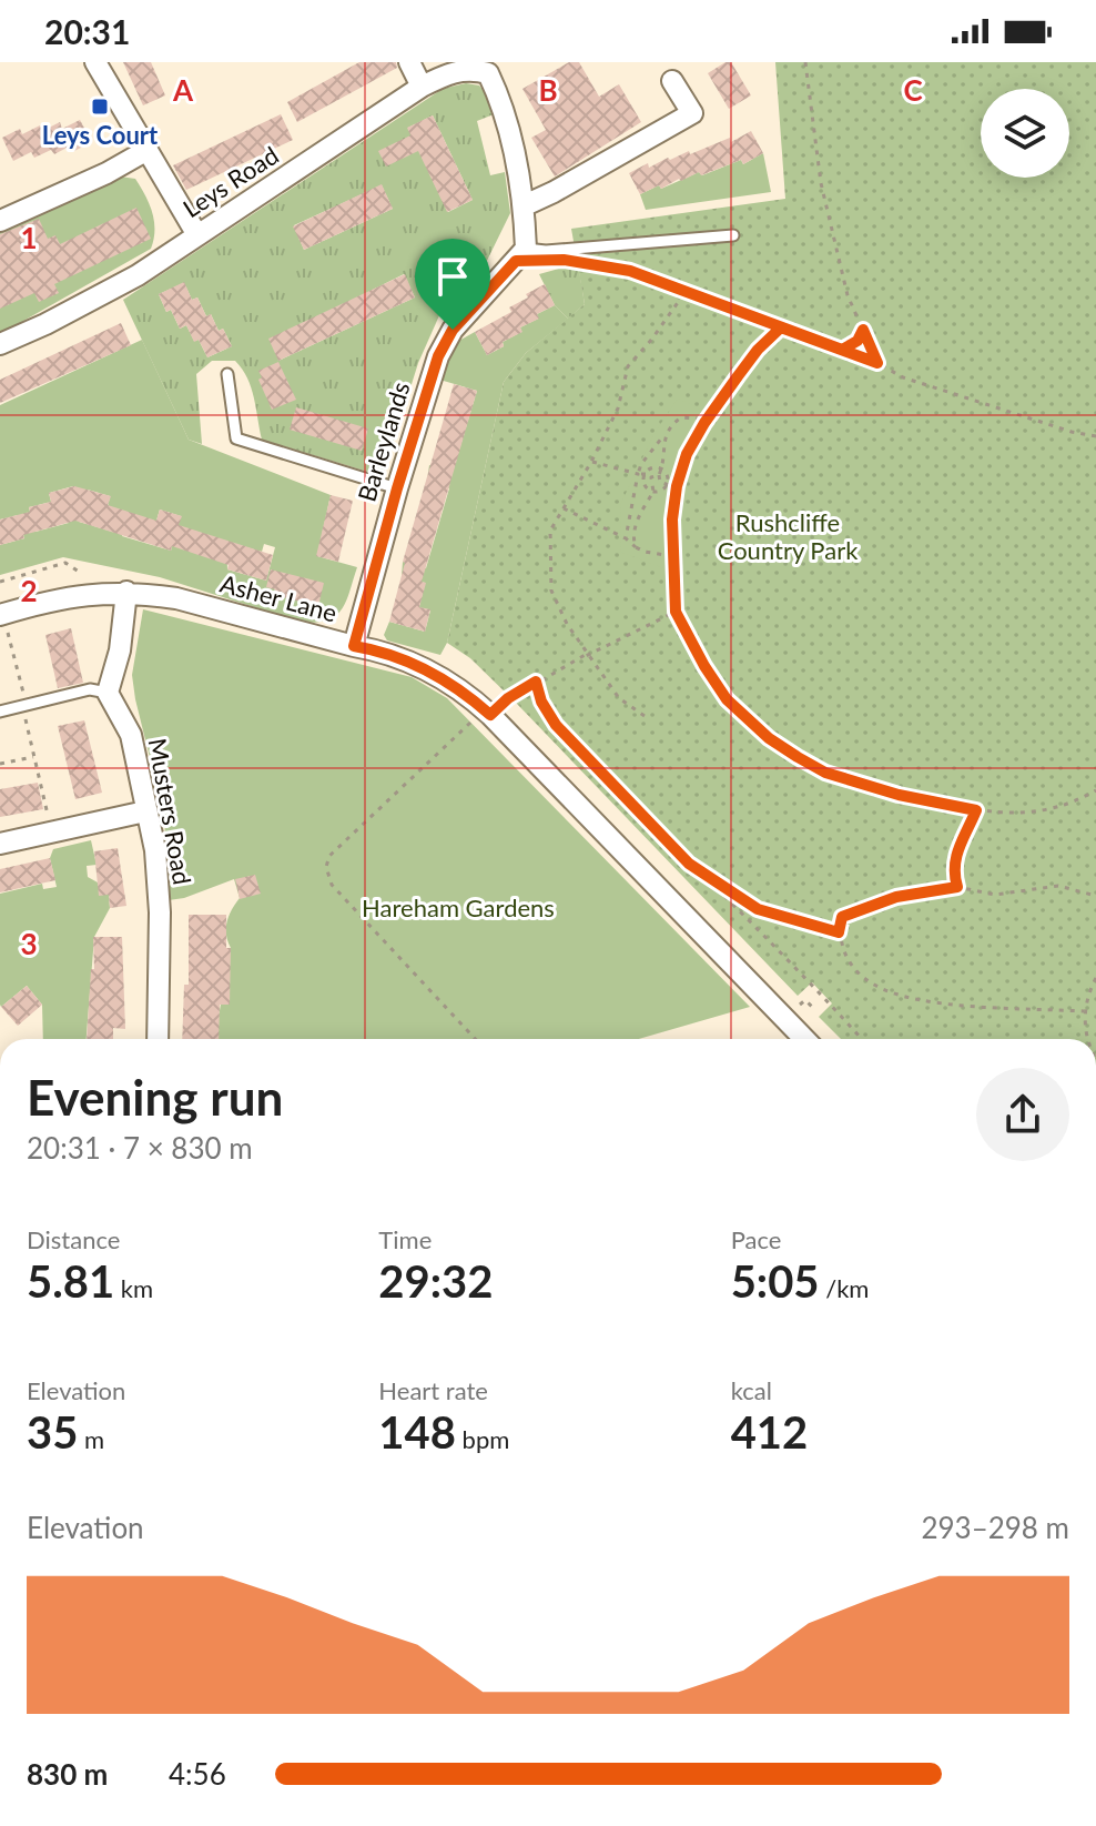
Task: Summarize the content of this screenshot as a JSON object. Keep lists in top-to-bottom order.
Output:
{
  "streets": {
    "street": [
      "Leys Road",
      "Barleylands",
      "Asher Lane",
      "Musters Road"
    ]
  },
  "crossings": [
    ["Barleylands", "Asher Lane"]
  ],
  "parks": ["Rushcliffe Country Park", "Hareham Gardens"],
  "places": {
    "transit": ["Leys Court"]
  },
  "page": {
    "status": "20:31",
    "heading": ["Evening run", "20:31 · 7 × 830 m"],
    "stats": [
      ["Distance", "5.81 km"],
      ["Time", "29:32"],
      ["Pace", "5:05 /km"],
      ["Elevation", "35 m"],
      ["Heart rate", "148 bpm"],
      ["kcal", "412"]
    ],
    "chart": ["Elevation", "293–298 m"],
    "list": [
      {
        "name": "830 m",
        "note": "4:56"
      }
    ]
  },
  "grid": {
    "columns": ["A", "B", "C"],
    "rows": ["1", "2", "3"]
  }
}
